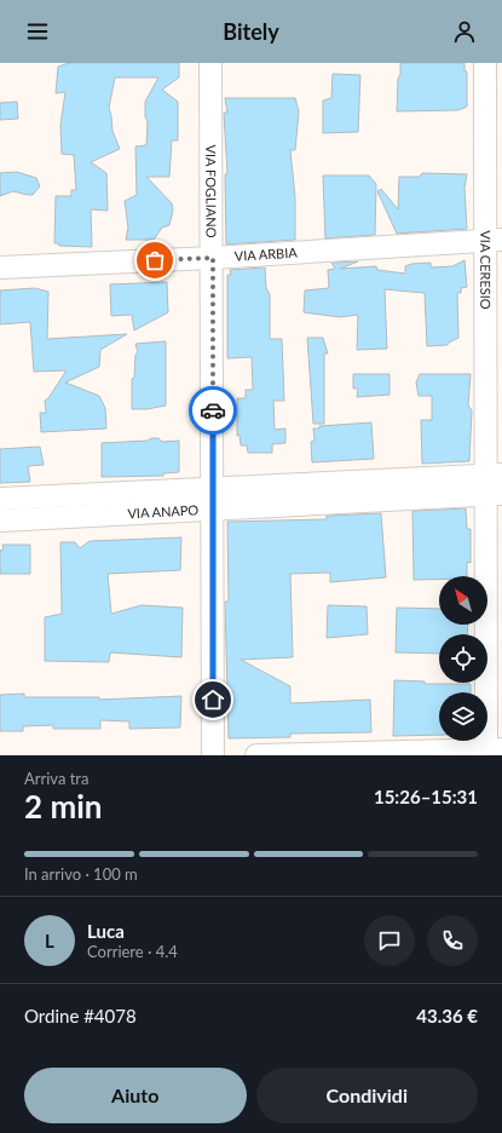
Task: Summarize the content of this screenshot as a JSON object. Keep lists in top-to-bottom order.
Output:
{
  "streets": {
    "street": [
      "VIA FOGLIANO",
      "VIA ARBIA",
      "VIA CERESIO",
      "VIA ANAPO"
    ]
  },
  "crossings": [
    ["VIA FOGLIANO", "VIA ARBIA"],
    ["VIA FOGLIANO", "VIA ANAPO"],
    ["VIA ARBIA", "VIA CERESIO"],
    ["VIA CERESIO", "VIA ANAPO"]
  ],
  "north": "top left",
  "page": {
    "header": "Bitely",
    "heading": ["2 min", "Arriva tra", "15:26–15:31"],
    "panel": [
      "Luca",
      "Corriere · 4.4",
      "Ordine #4078",
      "43.36 €"
    ],
    "bar": "In arrivo · 100 m",
    "round": "L",
    "buttons": ["Aiuto", "Condividi"]
  }
}
